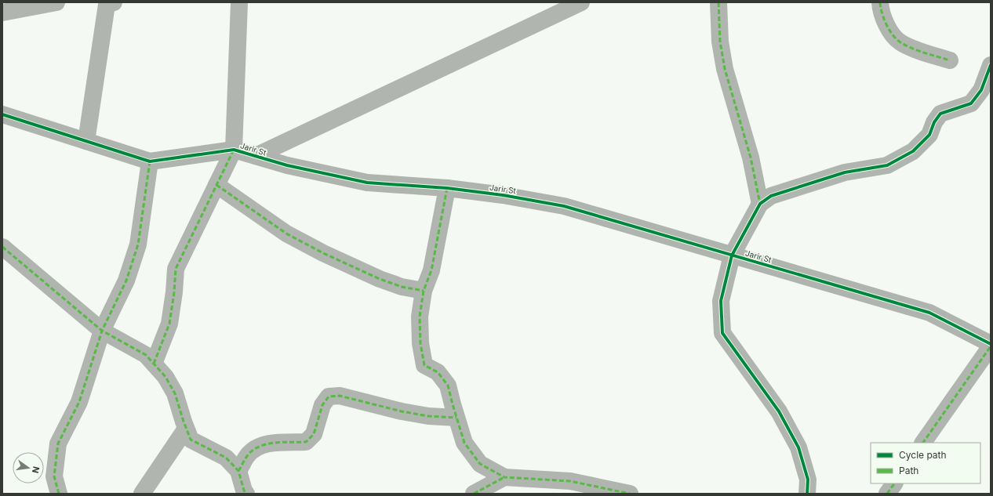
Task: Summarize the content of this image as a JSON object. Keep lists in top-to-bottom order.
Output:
{
  "streets": {
    "street": ["Jarir St"]
  },
  "legend": ["Cycle path", "Path"],
  "north": "right"
}
